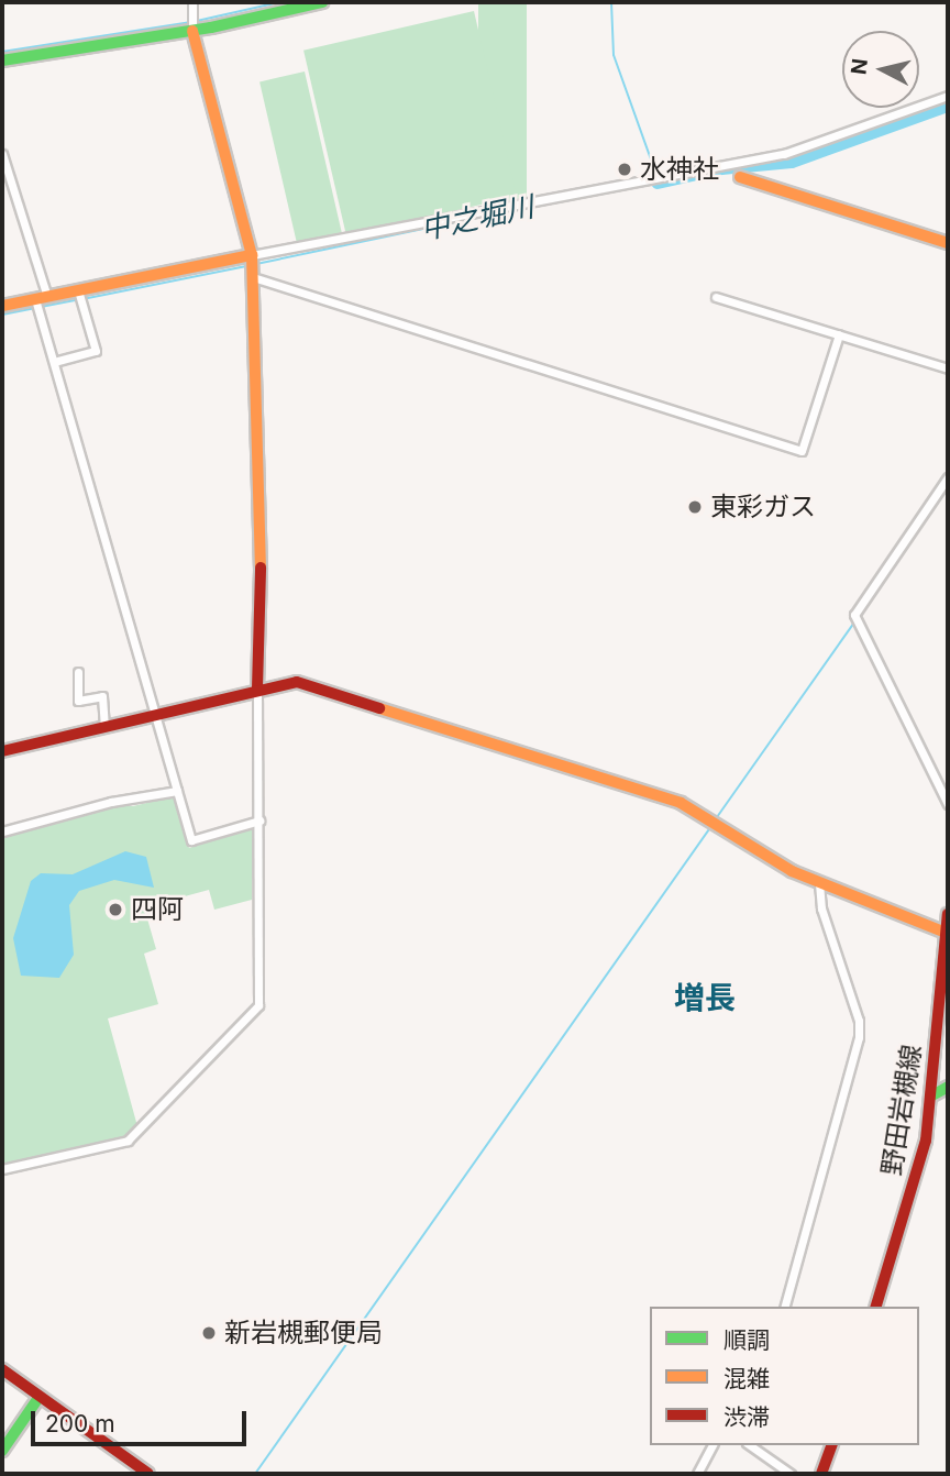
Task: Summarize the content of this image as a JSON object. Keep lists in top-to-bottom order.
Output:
{
  "streets": {
    "street": ["野田岩槻線"]
  },
  "districts": ["増長"],
  "water": ["中之堀川"],
  "places": [
    "水神社",
    "東彩ガス",
    "四阿",
    "新岩槻郵便局"
  ],
  "legend": ["順調", "混雑", "渋滞"],
  "scale_bar": "200 m",
  "north": "left"
}
